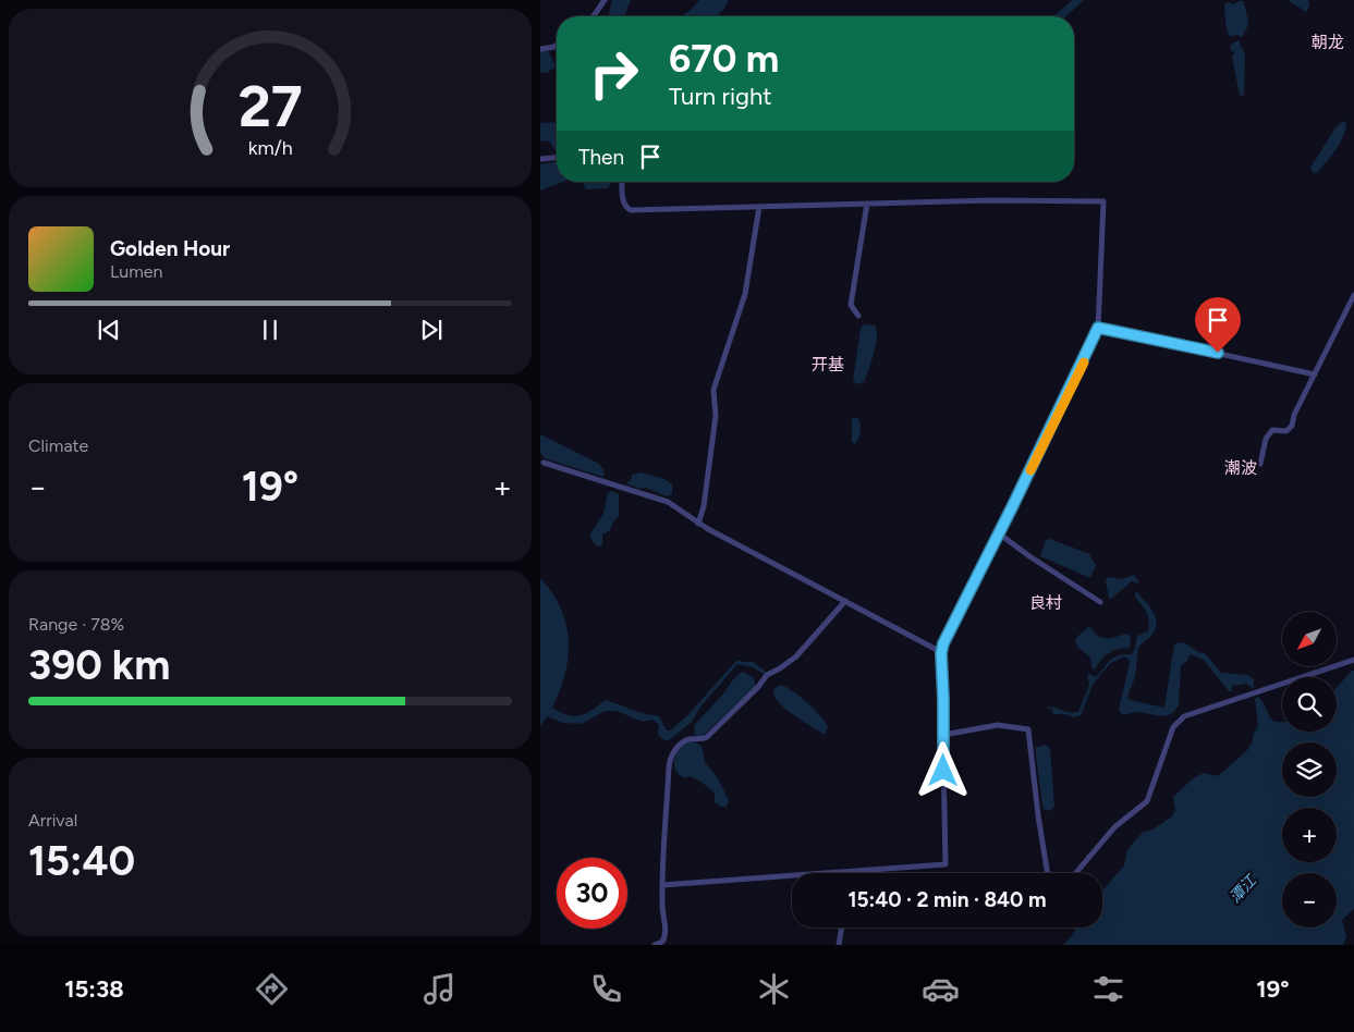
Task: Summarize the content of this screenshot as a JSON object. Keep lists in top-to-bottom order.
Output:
{
  "districts": [
    "朝龙",
    "开基",
    "潮波",
    "良村"
  ],
  "water": ["潭江"],
  "north": "bottom left",
  "page": {
    "turn": ["670 m", "Turn right"],
    "then": "Then",
    "song": ["Golden Hour", "Lumen"],
    "tile": [
      "Climate",
      ["Range · 78%", "390 km"],
      ["Arrival", "15:40"]
    ],
    "heat": ["−", "19°", "+"],
    "map_buttons": ["+", "−"],
    "limit": "30",
    "trip": "15:40 · 2 min · 840 m",
    "tabs": ["15:38", "19°"],
    "gauge": ["27", "km/h"]
  }
}
